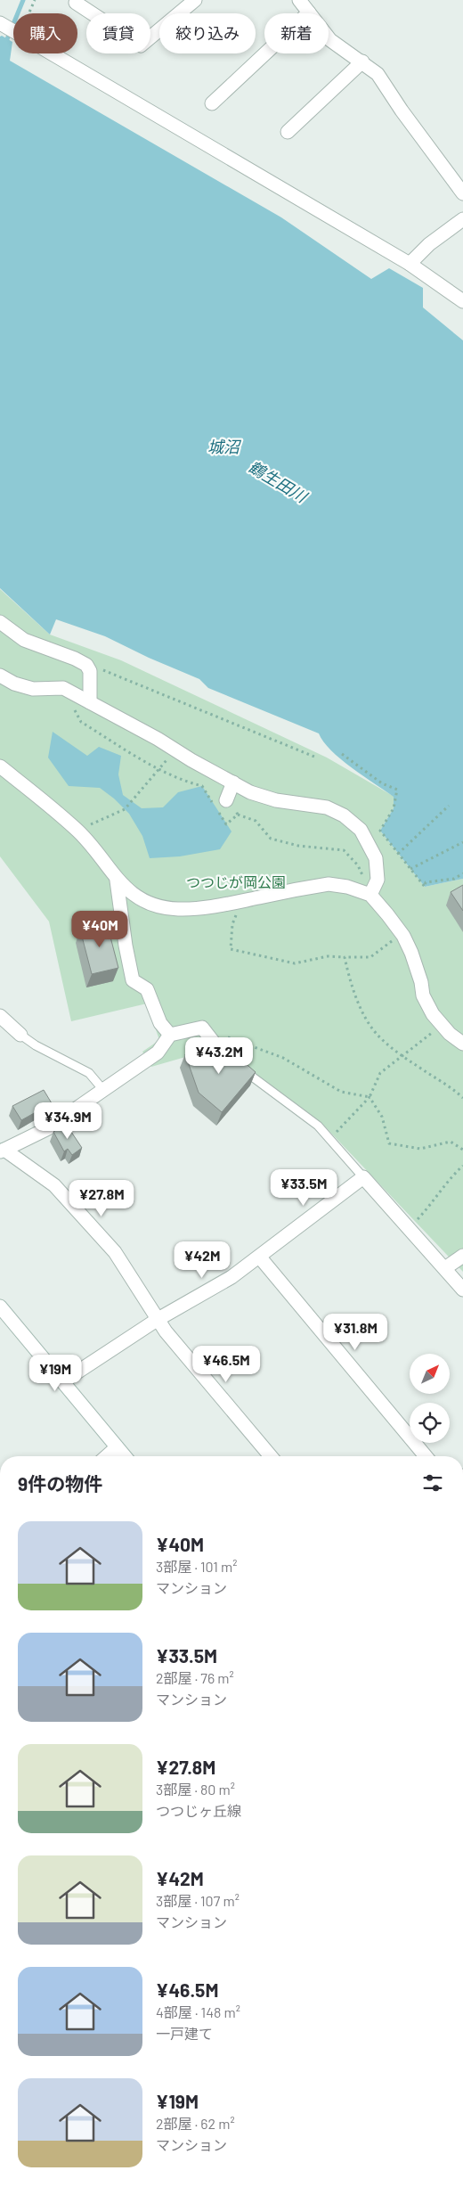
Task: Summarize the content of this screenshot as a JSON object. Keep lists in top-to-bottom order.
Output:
{
  "water": ["城沼", "鶴生田川"],
  "parks": ["つつじが岡公園"],
  "north": "top right",
  "page": {
    "chip": [
      "購入",
      "賃貸",
      "絞り込み",
      "新着"
    ],
    "price": [
      "¥40M",
      "¥43.2M",
      "¥34.9M",
      "¥33.5M",
      "¥27.8M",
      "¥42M",
      "¥31.8M",
      "¥46.5M",
      "¥19M"
    ],
    "heading": "9件の物件",
    "list": [
      {
        "name": "¥40M",
        "note": "3部屋 · 101 m² · マンション"
      },
      {
        "name": "¥33.5M",
        "note": "2部屋 · 76 m² · マンション"
      },
      {
        "name": "¥27.8M",
        "note": "3部屋 · 80 m² · つつじヶ丘線"
      },
      {
        "name": "¥42M",
        "note": "3部屋 · 107 m² · マンション"
      },
      {
        "name": "¥46.5M",
        "note": "4部屋 · 148 m² · 一戸建て"
      },
      {
        "name": "¥19M",
        "note": "2部屋 · 62 m² · マンション"
      }
    ]
  }
}
